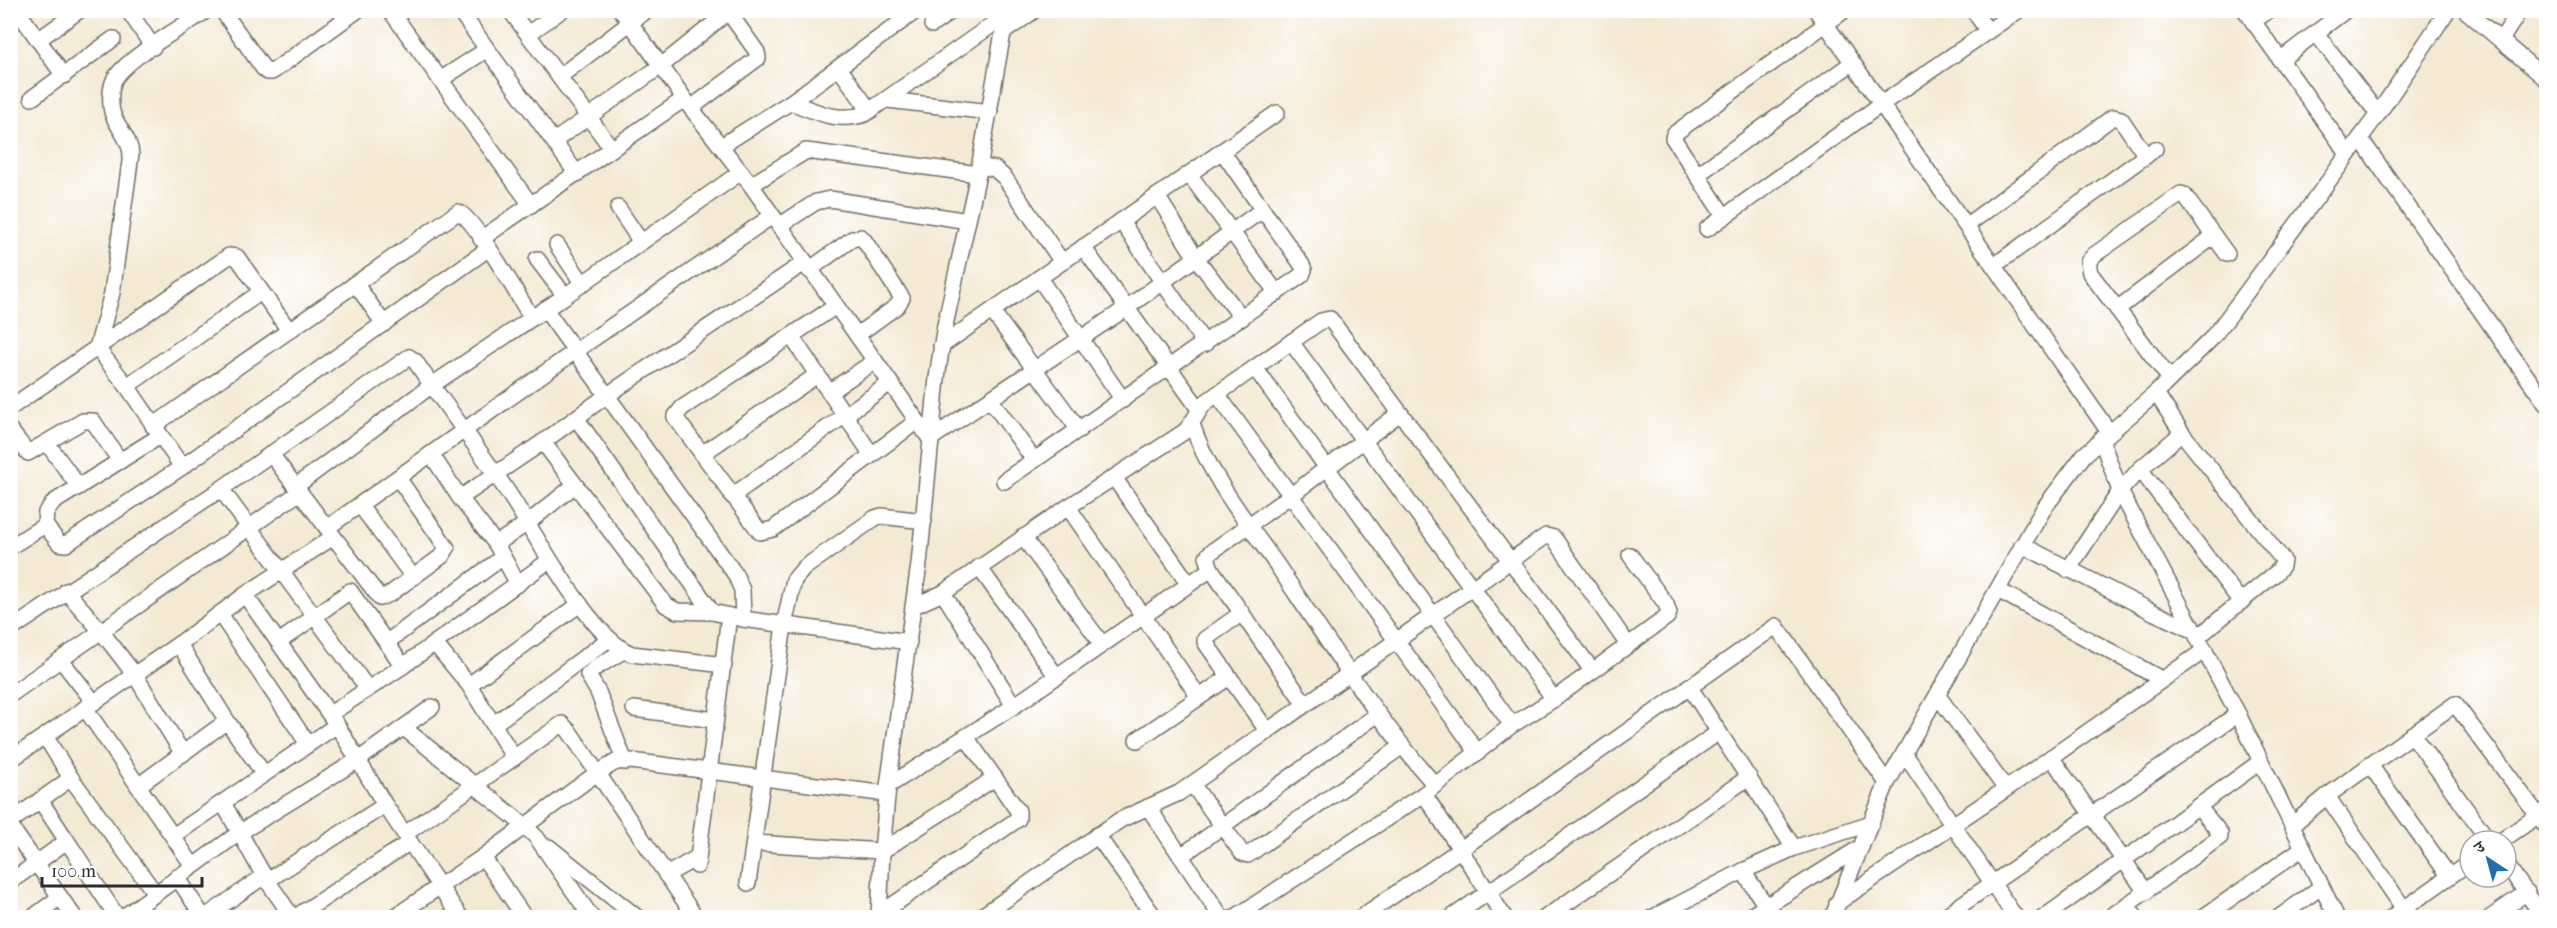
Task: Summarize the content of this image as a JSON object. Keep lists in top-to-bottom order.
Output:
{
  "scale_bar": "100 m",
  "north": "top left"
}
